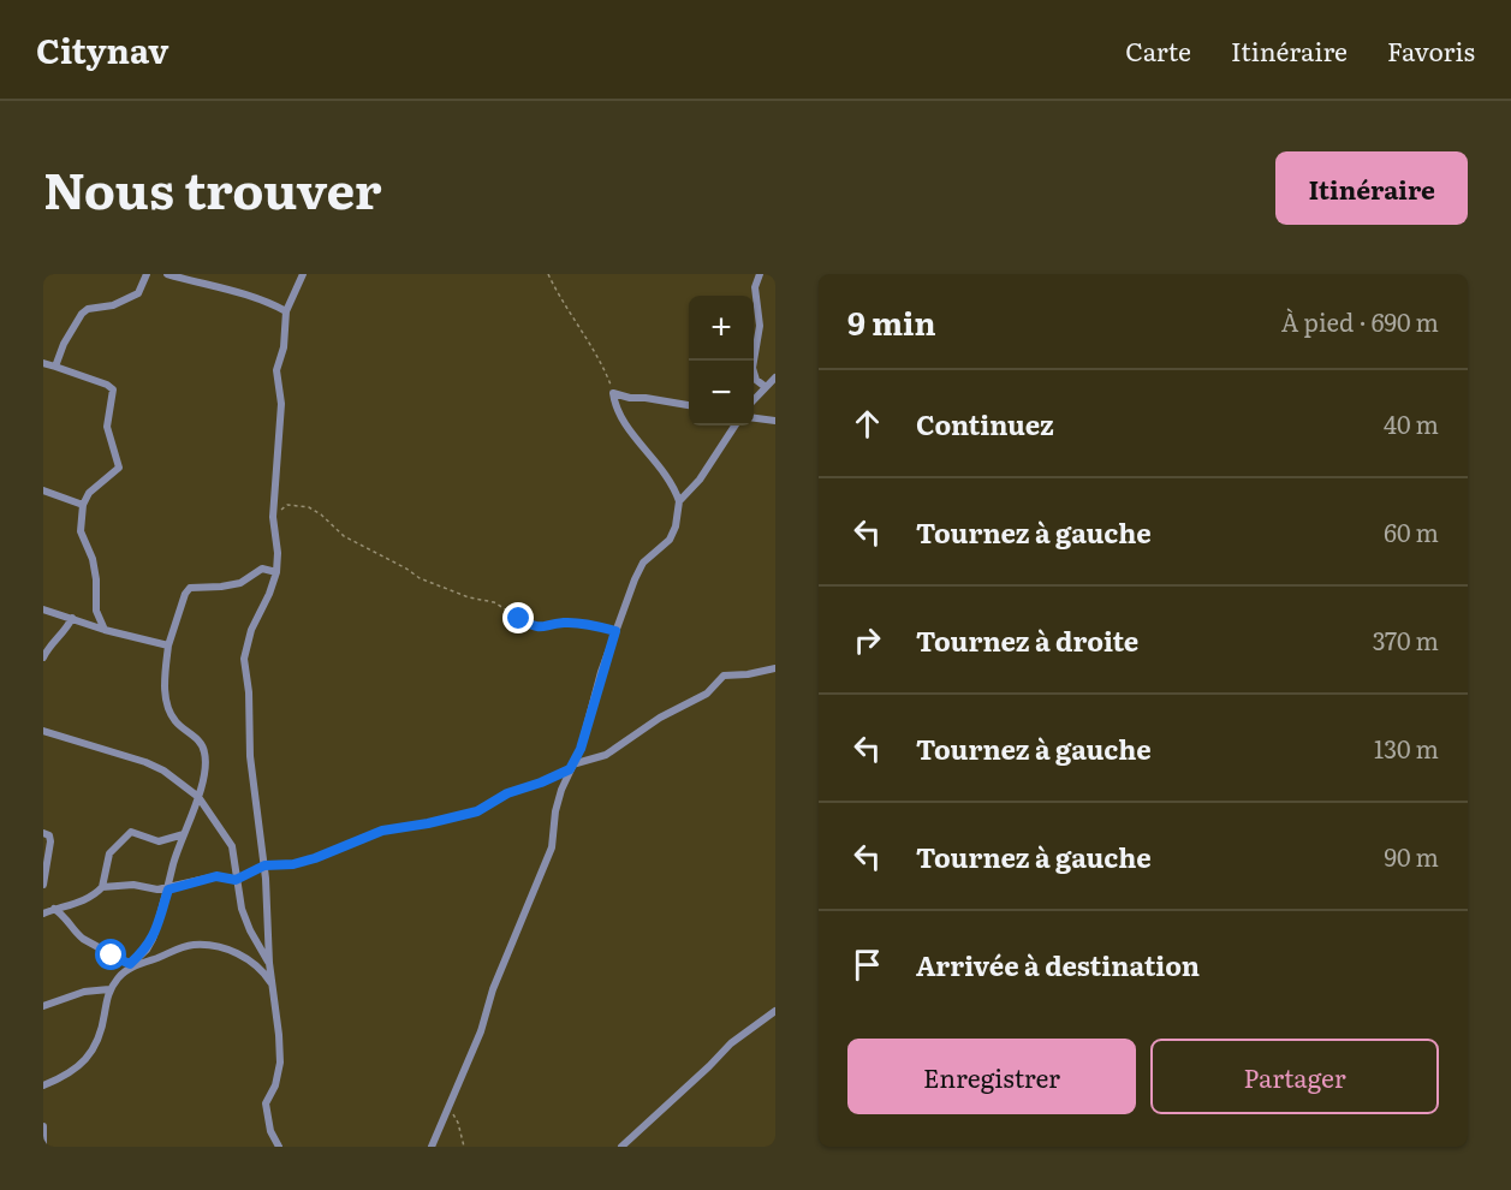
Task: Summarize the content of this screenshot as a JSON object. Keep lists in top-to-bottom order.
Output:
{
  "page": {
    "header": "Citynav",
    "nav": ["Carte", "Itinéraire", "Favoris"],
    "title": "Nous trouver",
    "buttons": [
      "Itinéraire",
      ["Enregistrer", "Partager"]
    ],
    "heading": ["9 min", "À pied · 690 m"],
    "map_buttons": ["+", "−"],
    "list": [
      ["Continuez", "40 m"],
      ["Tournez à gauche", "60 m"],
      ["Tournez à droite", "370 m"],
      ["Tournez à gauche", "130 m"],
      ["Tournez à gauche", "90 m"],
      "Arrivée à destination"
    ]
  }
}
